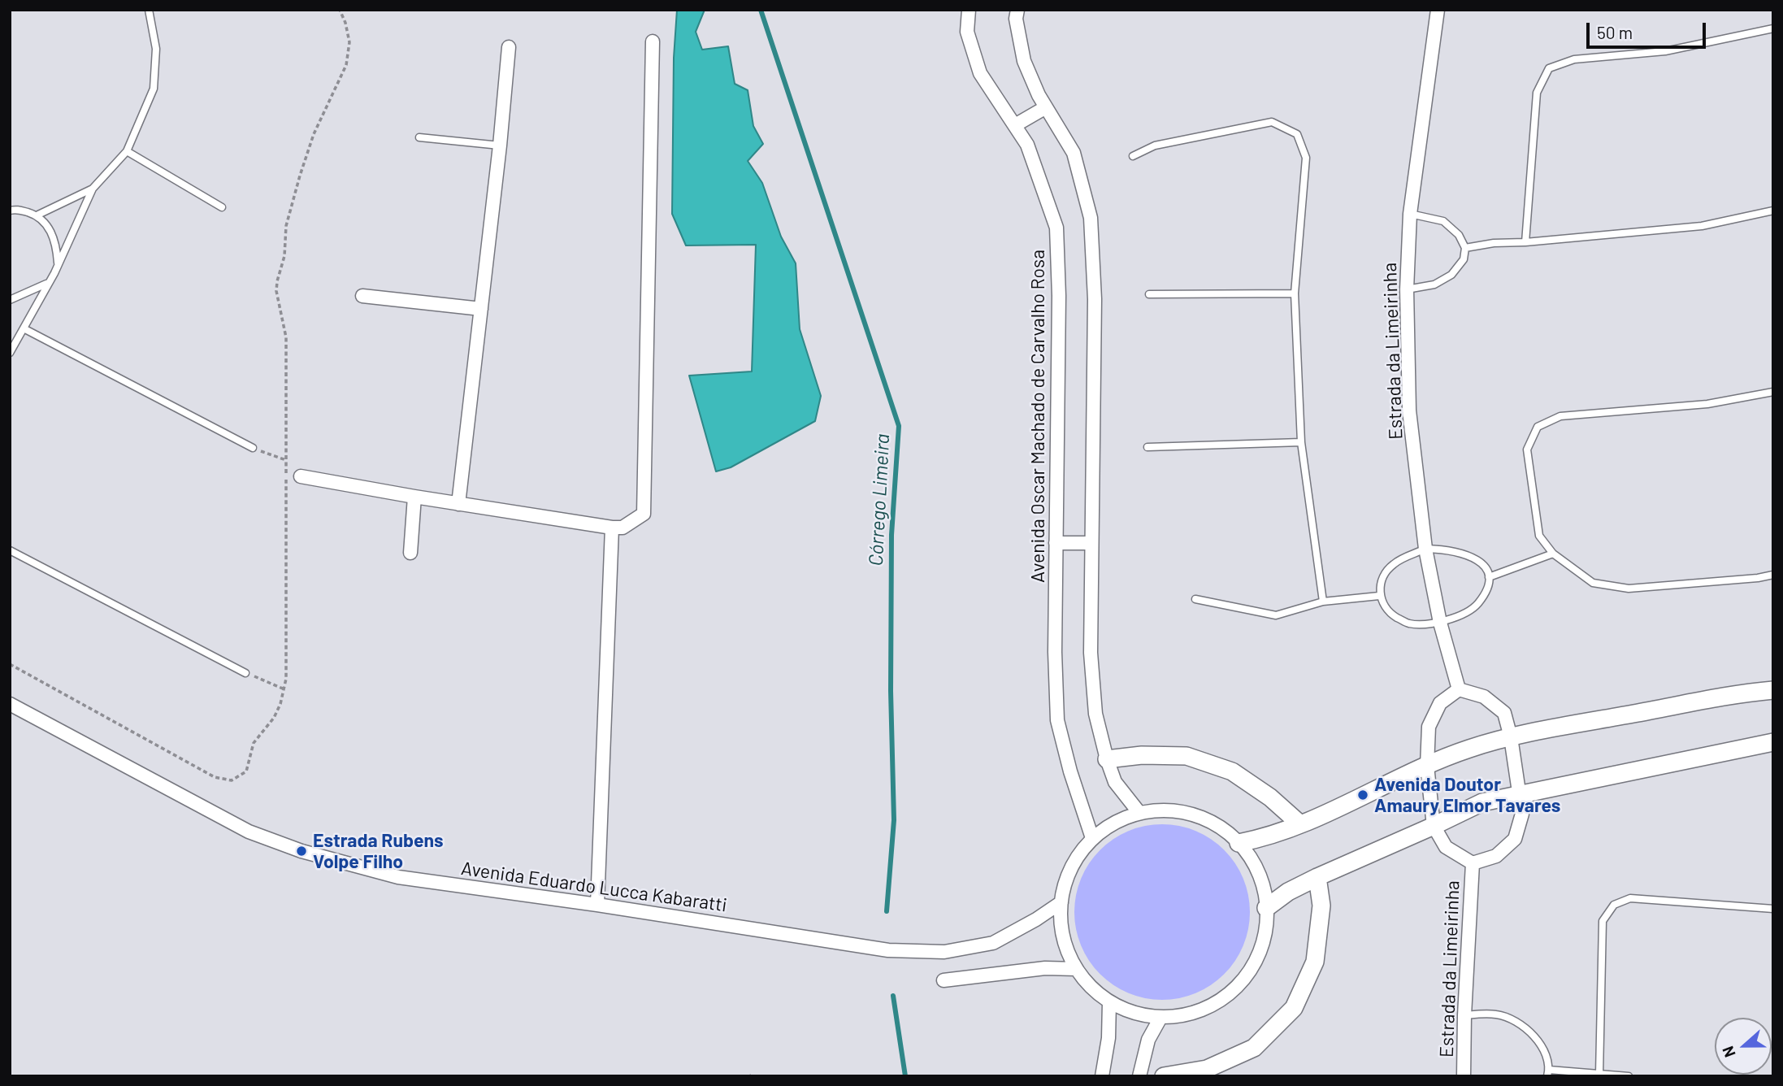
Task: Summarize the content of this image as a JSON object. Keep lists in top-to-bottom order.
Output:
{
  "streets": {
    "street": ["Estrada da Limeirinha", "Avenida Oscar Machado de Carvalho Rosa", "Avenida Eduardo Lucca Kabaratti"]
  },
  "water": ["Córrego Limeira"],
  "places": ["Avenida Doutor Amaury Elmor Tavares", "Estrada Rubens Volpe Filho"],
  "scale_bar": "50 m",
  "north": "left"
}
